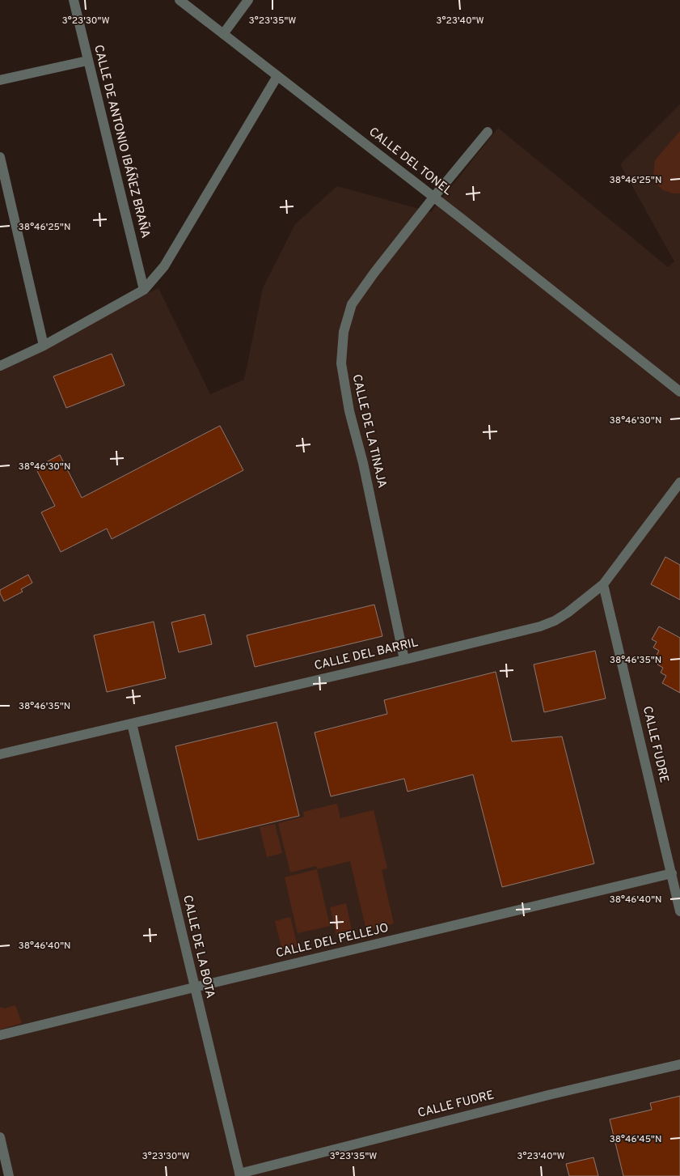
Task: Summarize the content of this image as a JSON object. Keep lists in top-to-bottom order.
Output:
{
  "streets": {
    "street": [
      "CALLE DE ANTONIO IBÁÑEZ BRAÑA",
      "CALLE DEL TONEL",
      "CALLE DE LA TINAJA",
      "CALLE DEL BARRIL",
      "CALLE FUDRE",
      "CALLE DEL PELLEJO",
      "CALLE DE LA BOTA"
    ]
  },
  "crossings": [
    ["CALLE DEL TONEL", "CALLE DE LA TINAJA"],
    ["CALLE DE LA TINAJA", "CALLE DEL BARRIL"],
    ["CALLE DEL BARRIL", "CALLE FUDRE"],
    ["CALLE DEL BARRIL", "CALLE DE LA BOTA"],
    ["CALLE FUDRE", "CALLE DEL PELLEJO"],
    ["CALLE FUDRE", "CALLE DE LA BOTA"],
    ["CALLE DEL PELLEJO", "CALLE DE LA BOTA"]
  ],
  "coordinates": [
    "3°23'35\"W",
    "3°23'30\"W",
    "3°23'40\"W",
    "38°46'25\"N",
    "38°46'30\"N",
    "38°46'35\"N",
    "38°46'40\"N",
    "38°46'45\"N"
  ]
}
